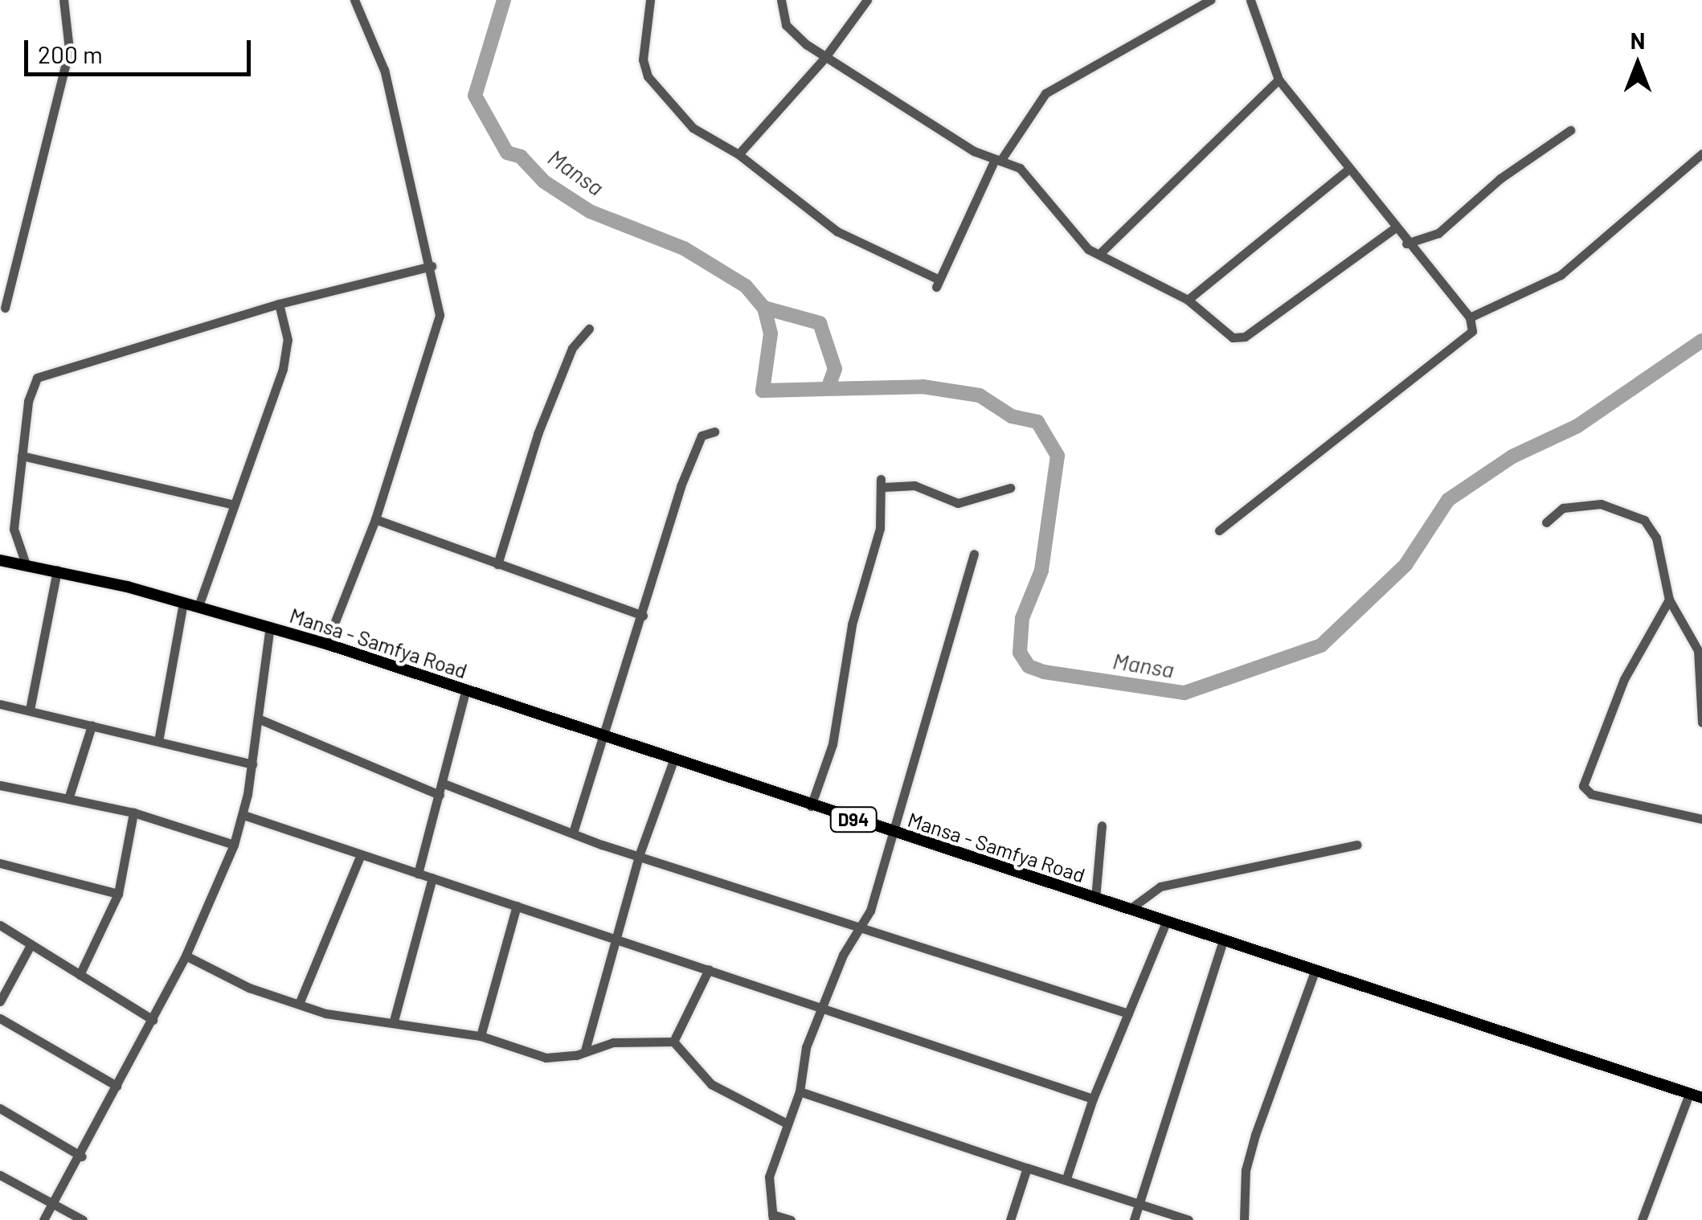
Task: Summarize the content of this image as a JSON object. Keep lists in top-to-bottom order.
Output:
{
  "streets": {
    "main road": ["Mansa - Samfya Road", "D94"]
  },
  "water": ["Mansa"],
  "scale_bar": "200 m",
  "north": "top"
}
